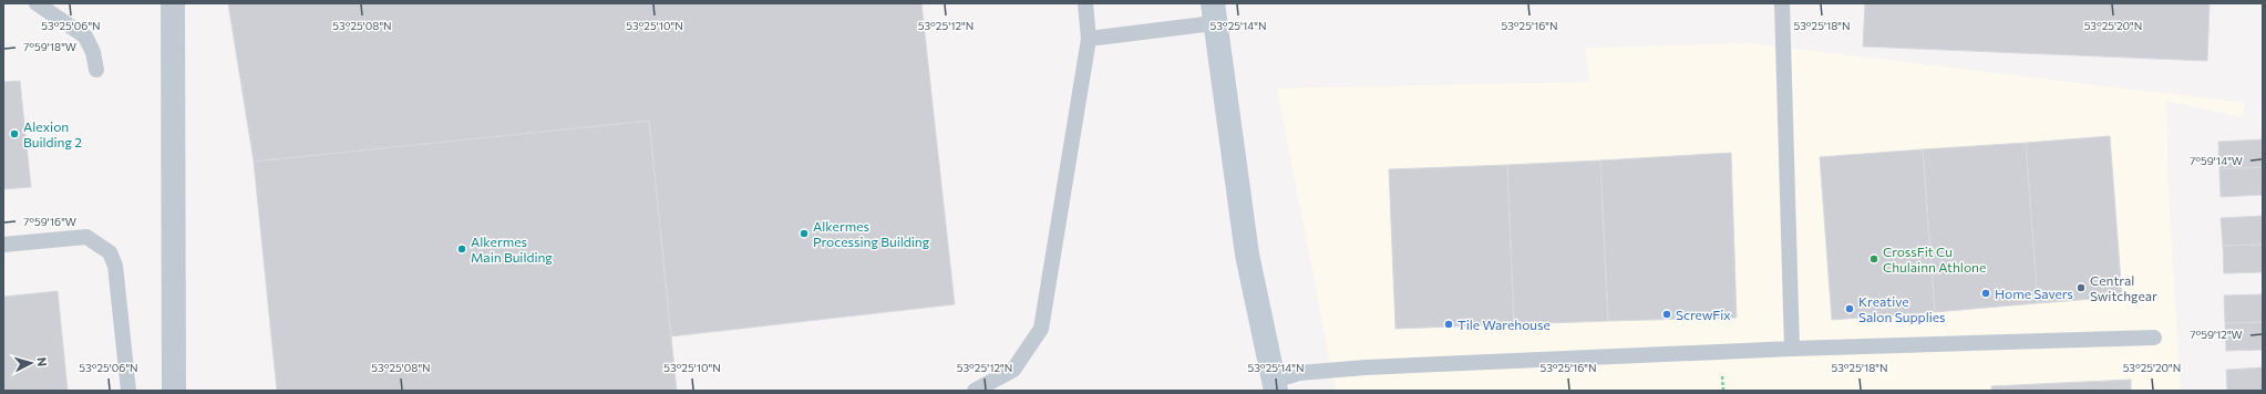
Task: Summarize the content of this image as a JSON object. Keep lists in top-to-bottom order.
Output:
{
  "places": [
    "Alexion Building 2",
    "Alkermes Processing Building",
    "Alkermes Main Building",
    "CrossFit Cu Chulainn Athlone",
    "Central Switchgear",
    "Home Savers",
    "Kreative Salon Supplies",
    "ScrewFix",
    "Tile Warehouse"
  ],
  "north": "right",
  "coordinates": [
    "53°25'06\"N",
    "53°25'08\"N",
    "53°25'10\"N",
    "53°25'12\"N",
    "53°25'14\"N",
    "53°25'16\"N",
    "53°25'18\"N",
    "53°25'20\"N",
    "7°59'18\"W",
    "7°59'14\"W",
    "7°59'16\"W",
    "7°59'12\"W"
  ]
}
